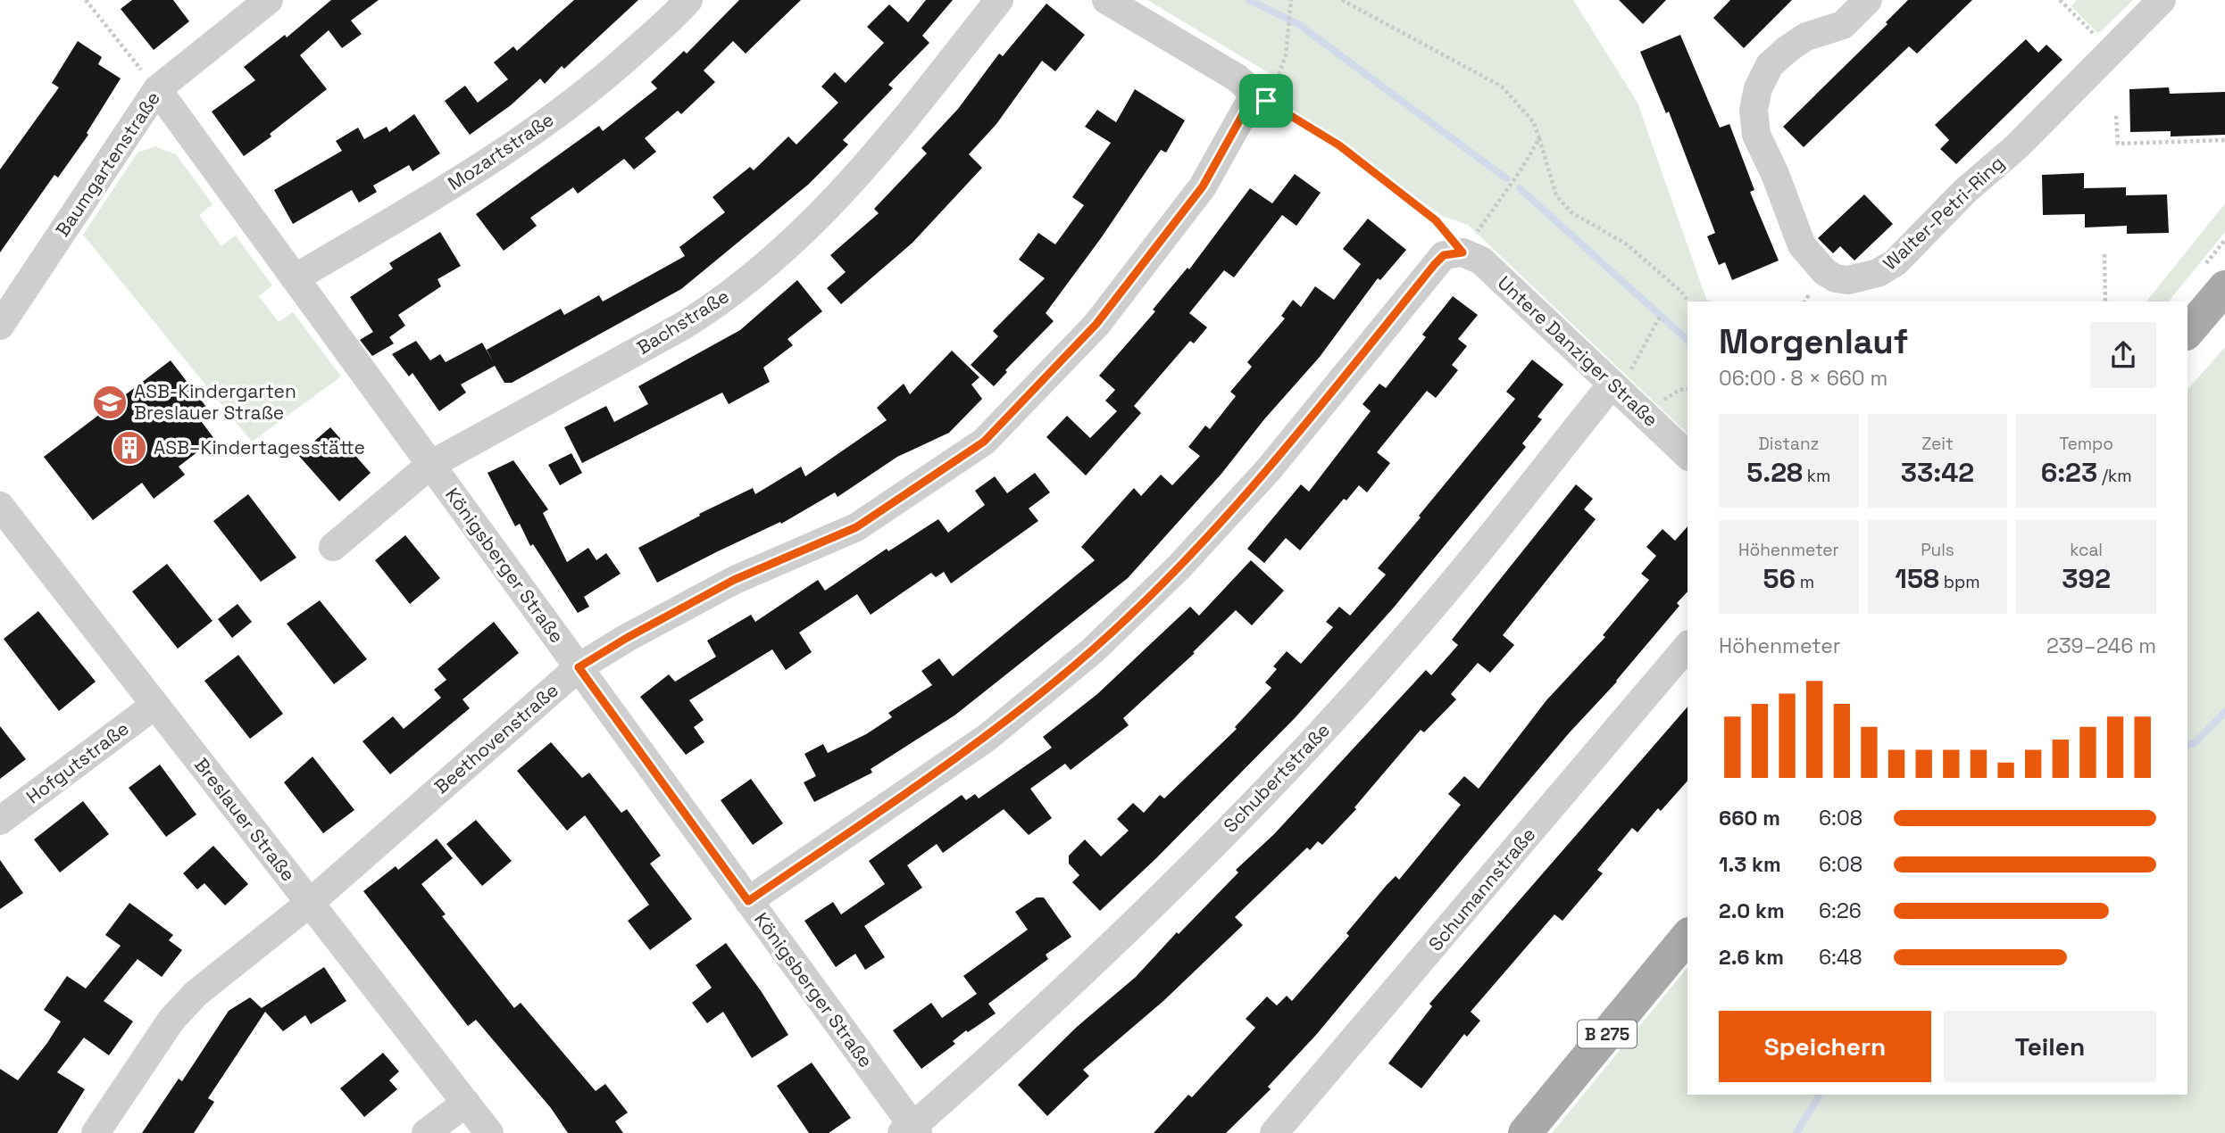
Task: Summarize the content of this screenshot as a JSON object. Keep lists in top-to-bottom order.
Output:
{
  "streets": {
    "main road": ["B 275"],
    "street": [
      "Mozartstraße",
      "Baumgartenstraße",
      "Walter-Petri-Ring",
      "Bachstraße",
      "Untere Danziger Straße",
      "Königsberger Straße",
      "Beethovenstraße",
      "Hofgutstraße",
      "Schubertstraße",
      "Breslauer Straße",
      "Schumannstraße"
    ]
  },
  "crossings": [
    ["Mozartstraße", "Königsberger Straße"],
    ["Baumgartenstraße", "Königsberger Straße"],
    ["Bachstraße", "Königsberger Straße"],
    ["Untere Danziger Straße", "Schubertstraße"],
    ["Königsberger Straße", "Beethovenstraße"],
    ["Königsberger Straße", "Schubertstraße"],
    ["Beethovenstraße", "Breslauer Straße"],
    ["Hofgutstraße", "Breslauer Straße"]
  ],
  "places": {
    "school or university": ["ASB-Kindergarten Breslauer Straße"],
    "building": ["ASB–Kindertagesstätte"]
  },
  "page": {
    "heading": ["Morgenlauf", "06:00 · 8 × 660 m"],
    "stats": [
      ["Distanz", "5.28 km"],
      ["Zeit", "33:42"],
      ["Tempo", "6:23 /km"],
      ["Höhenmeter", "56 m"],
      ["Puls", "158 bpm"],
      ["kcal", "392"]
    ],
    "chart": ["Höhenmeter", "239–246 m"],
    "list": [
      {
        "name": "660 m",
        "note": "6:08"
      },
      {
        "name": "1.3 km",
        "note": "6:08"
      },
      {
        "name": "2.0 km",
        "note": "6:26"
      },
      {
        "name": "2.6 km",
        "note": "6:48"
      }
    ],
    "buttons": ["Speichern", "Teilen"]
  }
}
